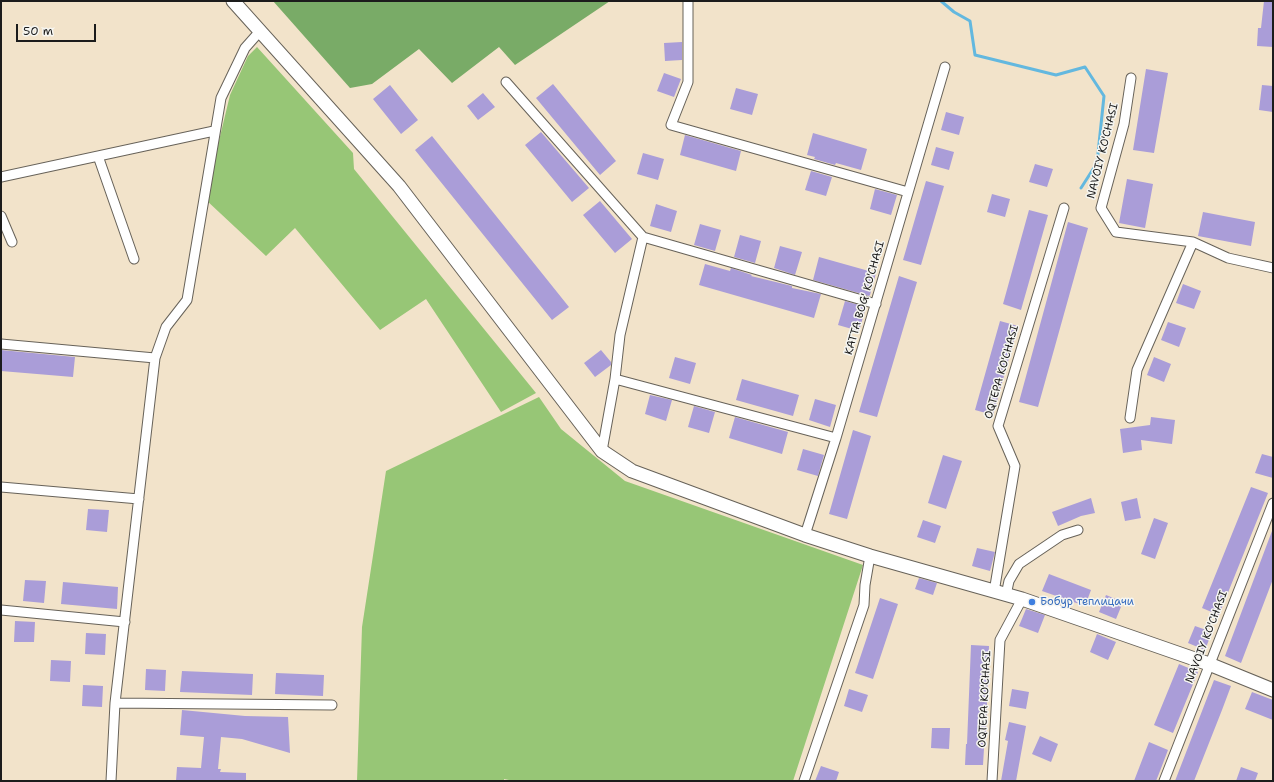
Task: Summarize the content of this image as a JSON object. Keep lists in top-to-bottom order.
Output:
{
  "streets": {
    "street": ["NAVOIY KO'CHASI", "KATTA BOG' KO'CHASI", "OQTEPA KO'CHASI"]
  },
  "places": ["Бобур теплицачи"],
  "scale_bar": "50 m"
}
